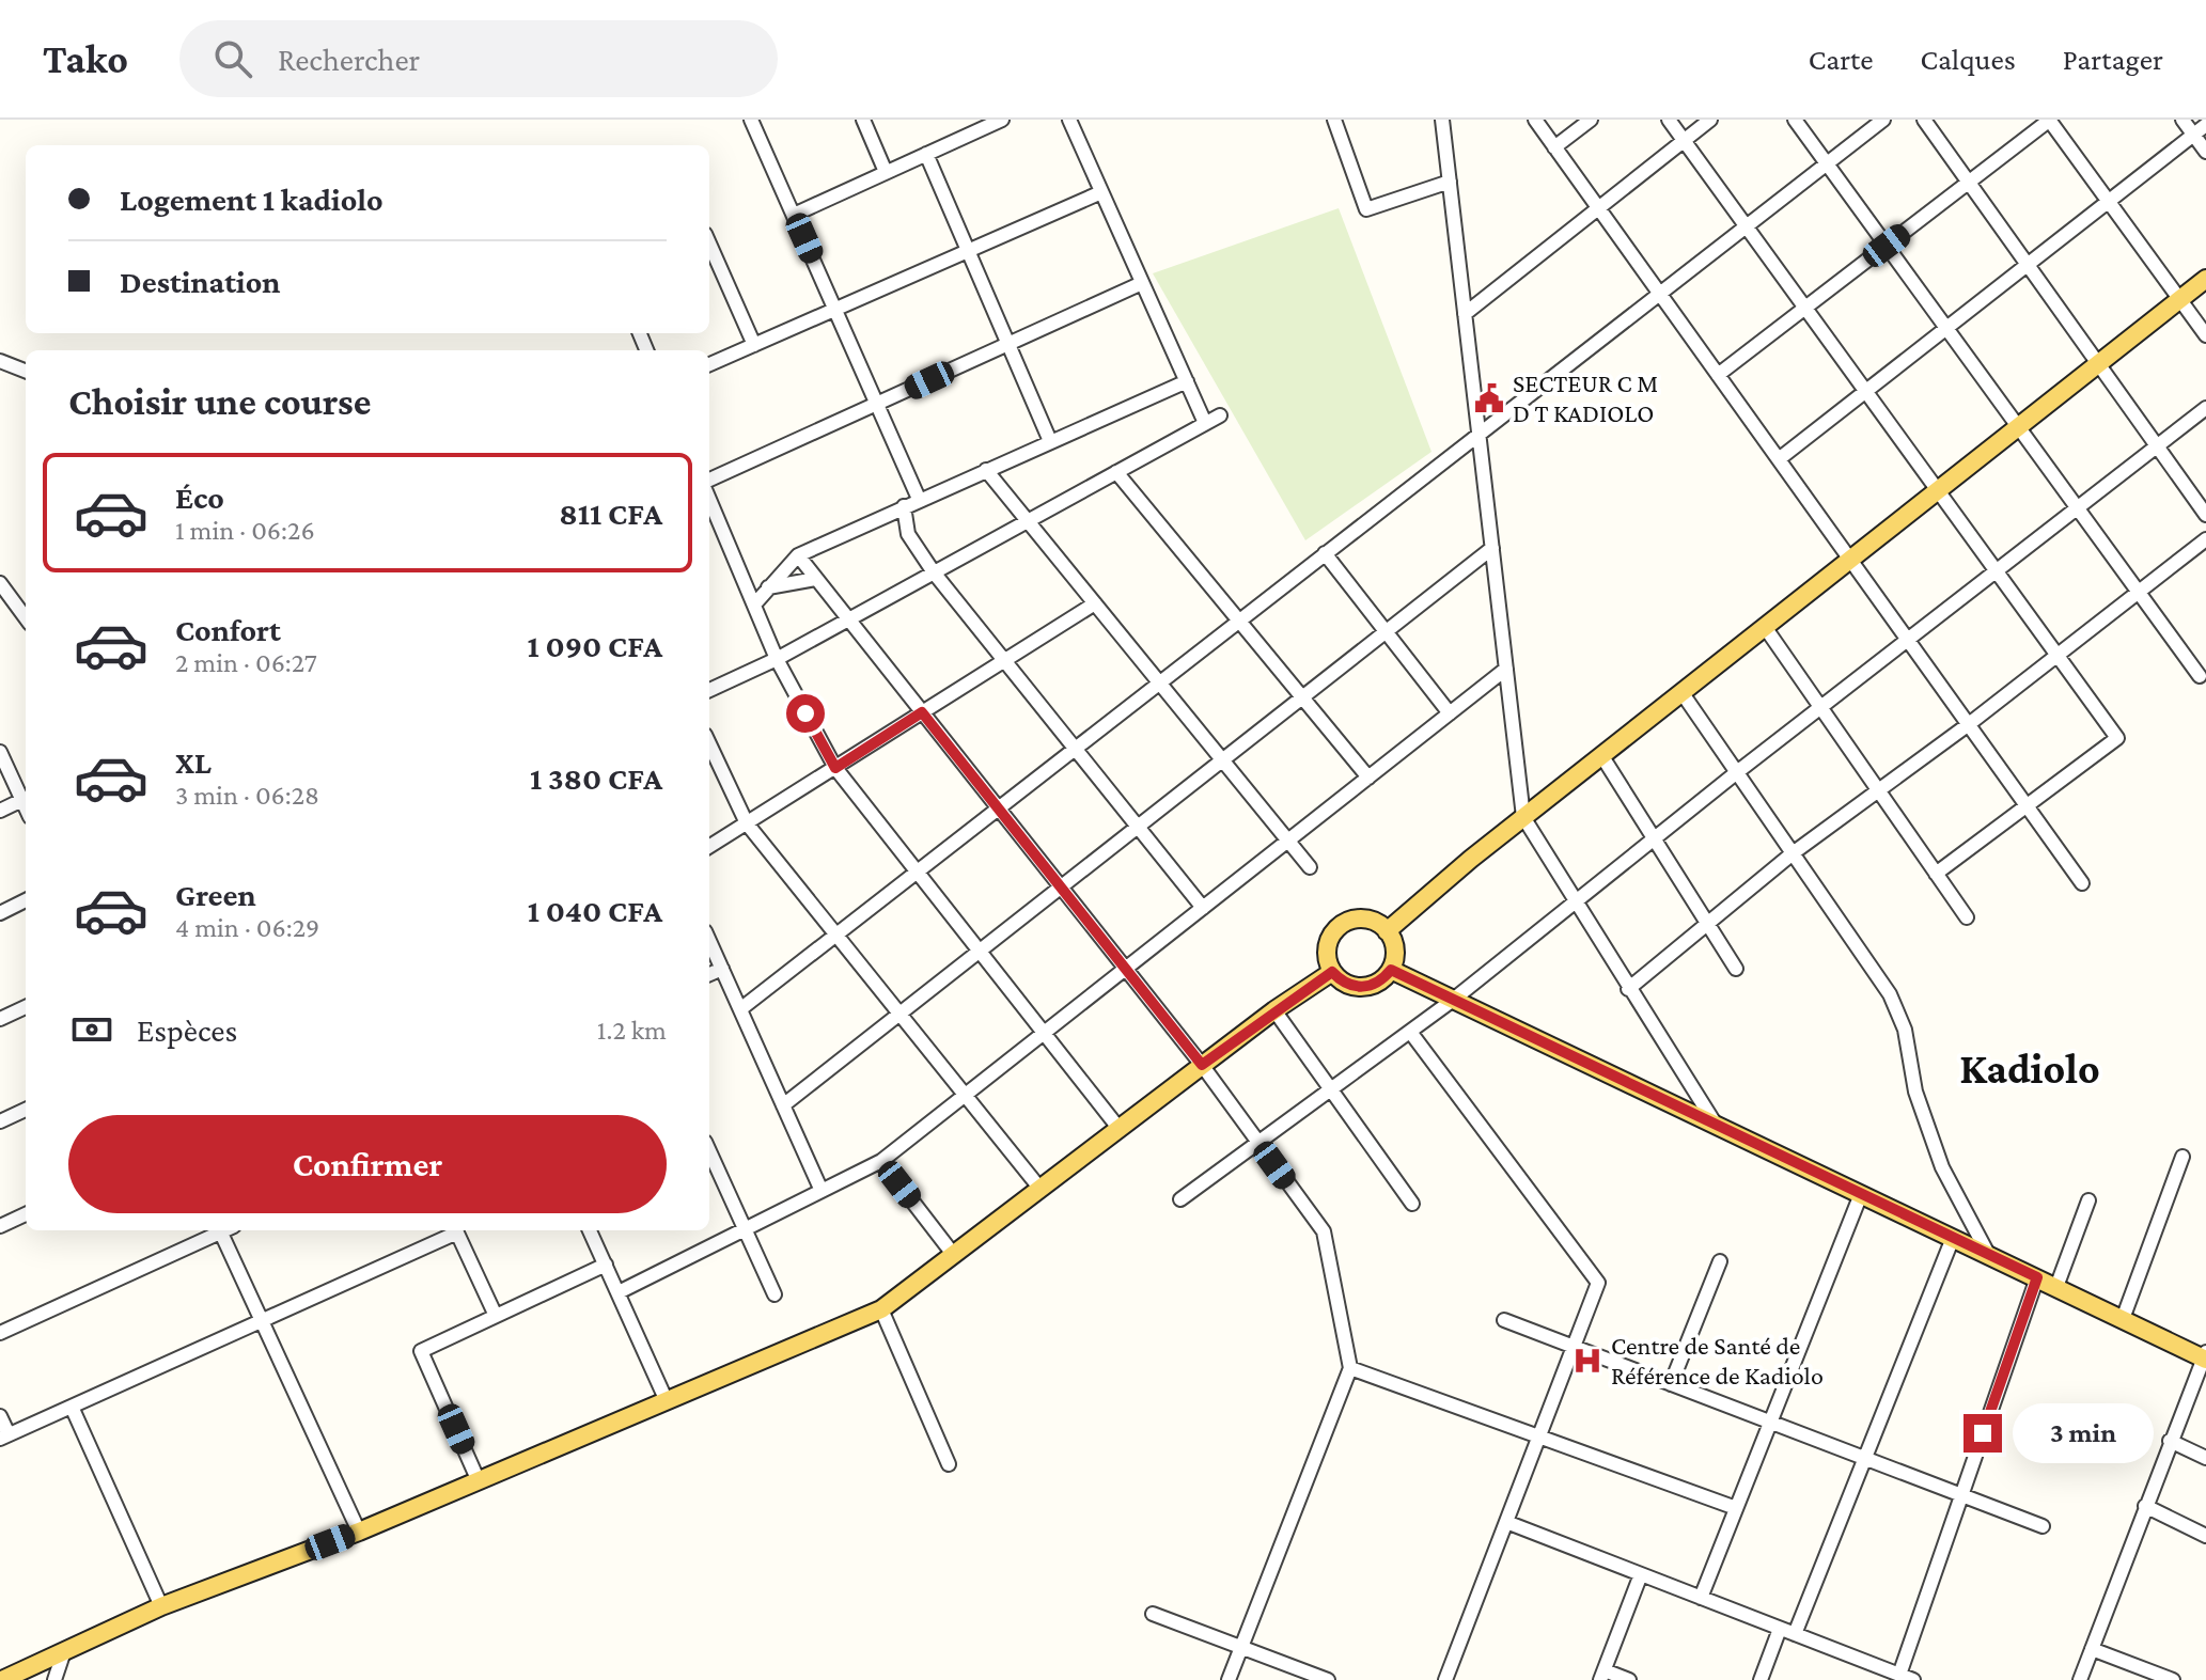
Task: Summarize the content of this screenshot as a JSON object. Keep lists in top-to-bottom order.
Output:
{
  "districts": ["Kadiolo"],
  "places": {
    "public building": ["SECTEUR C M D T KADIOLO"],
    "hospital": ["Centre de Santé de Référence de Kadiolo"]
  },
  "page": {
    "header": "Tako",
    "search": "Rechercher",
    "nav": ["Carte", "Calques", "Partager"],
    "banner": ["Logement 1 kadiolo", "Destination"],
    "heading": "Choisir une course",
    "list": [
      {
        "name": "Éco",
        "note": "1 min · 06:26",
        "value": "811 CFA"
      },
      {
        "name": "Confort",
        "note": "2 min · 06:27",
        "value": "1 090 CFA"
      },
      {
        "name": "XL",
        "note": "3 min · 06:28",
        "value": "1 380 CFA"
      },
      {
        "name": "Green",
        "note": "4 min · 06:29",
        "value": "1 040 CFA"
      }
    ],
    "pay": ["Espèces", "1.2 km"],
    "buttons": "Confirmer",
    "bubble": "3 min"
  }
}
